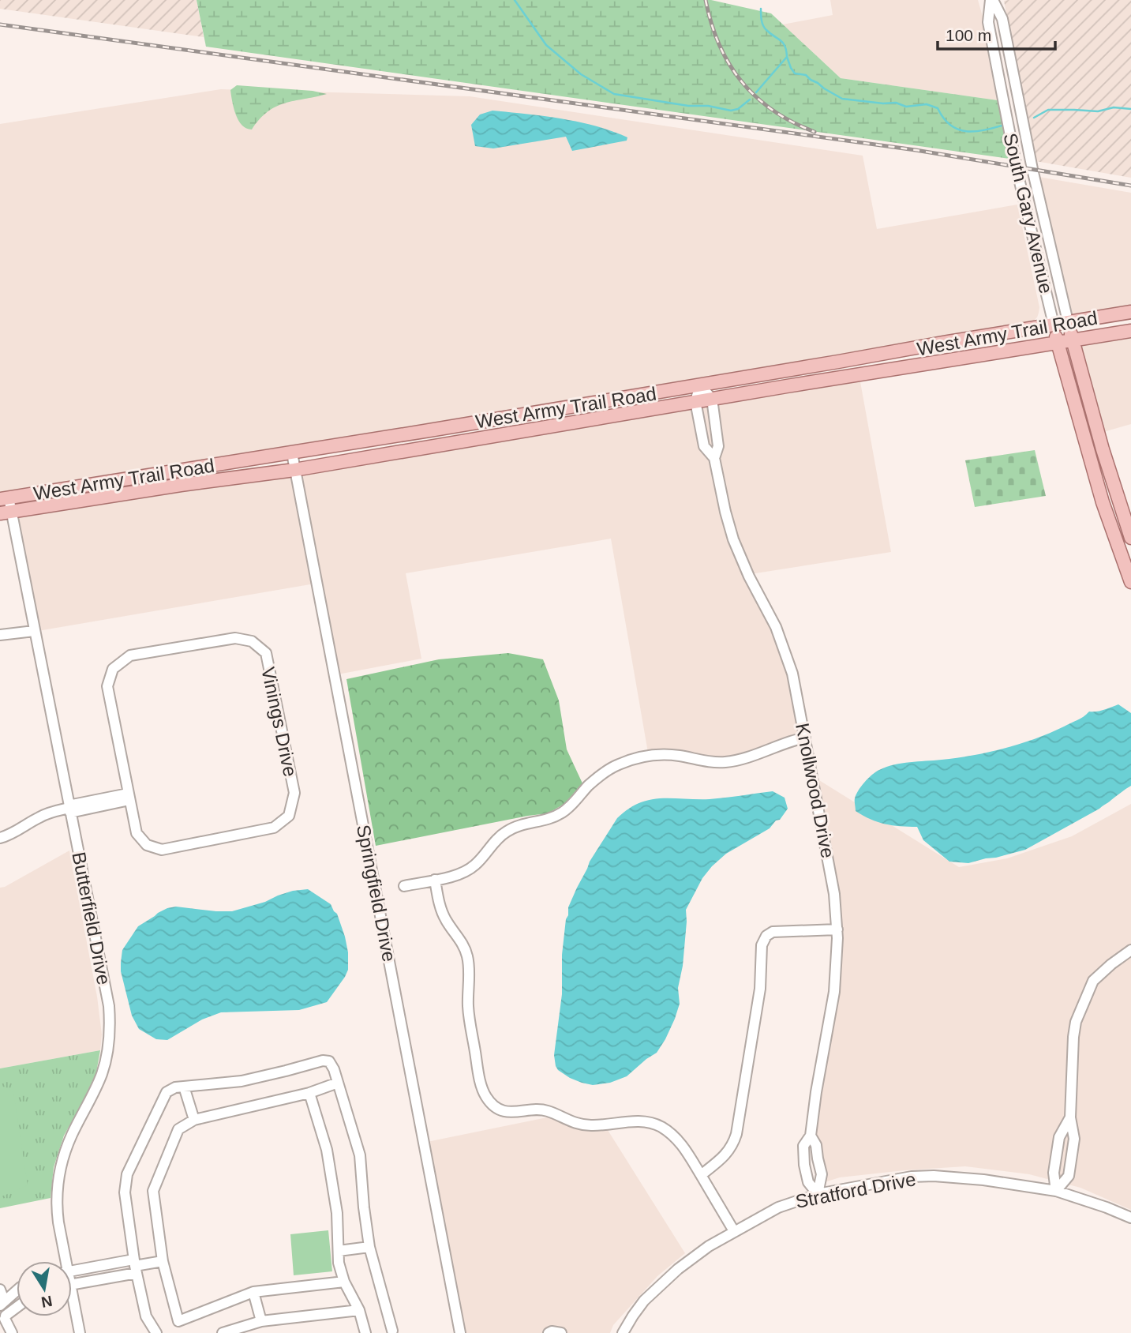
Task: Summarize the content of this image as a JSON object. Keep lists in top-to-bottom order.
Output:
{
  "streets": {
    "main road": ["South Gary Avenue", "West Army Trail Road"],
    "street": [
      "Vinings Drive",
      "Knollwood Drive",
      "Springfield Drive",
      "Butterfield Drive",
      "Stratford Drive"
    ]
  },
  "crossings": [
    ["South Gary Avenue", "West Army Trail Road"],
    ["West Army Trail Road", "Knollwood Drive"],
    ["West Army Trail Road", "Springfield Drive"],
    ["West Army Trail Road", "Butterfield Drive"],
    ["Knollwood Drive", "Stratford Drive"]
  ],
  "scale_bar": "100 m",
  "north": "bottom"
}
